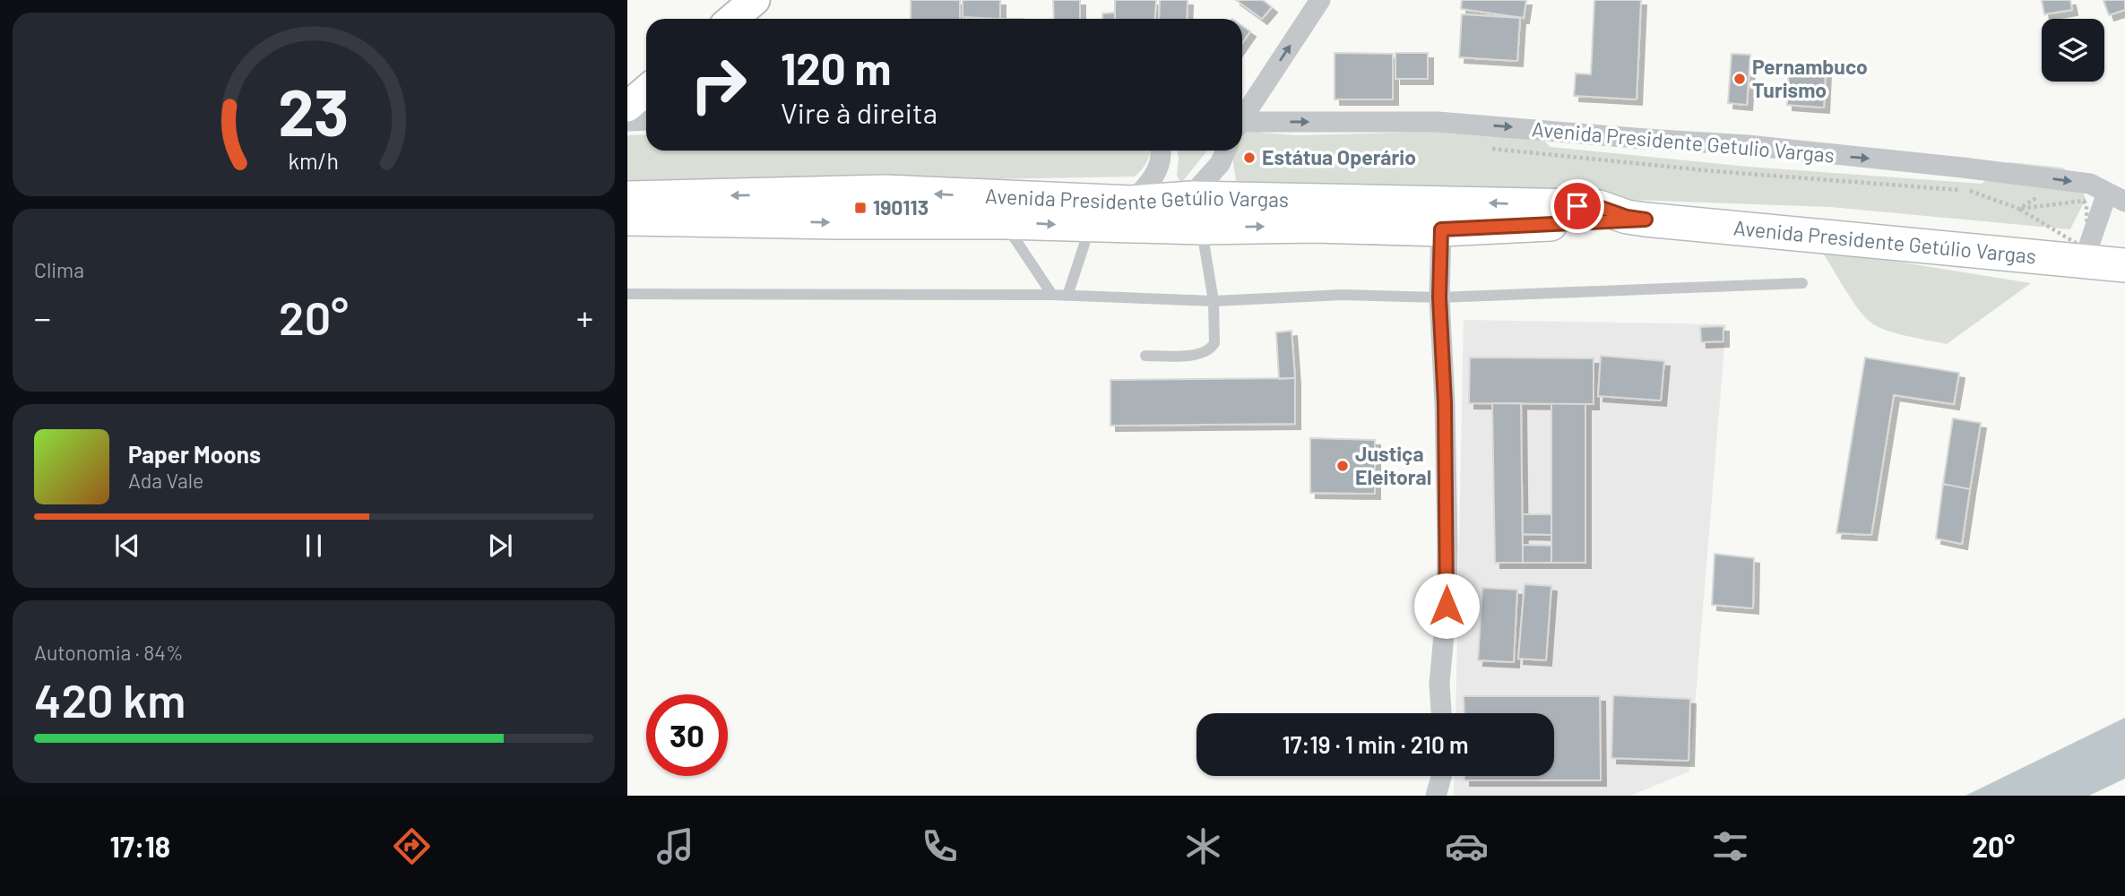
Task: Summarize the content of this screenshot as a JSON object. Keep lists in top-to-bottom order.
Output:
{
  "streets": {
    "main road": ["Avenida Presidente Getúlio Vargas"],
    "street": ["Avenida Presidente Getulio Vargas"]
  },
  "one_way": ["Avenida Presidente Getulio Vargas"],
  "places": {
    "other": ["Pernambuco Turismo", "Estátua Operário", "Justiça Eleitoral"],
    "transit": ["190113"]
  },
  "page": {
    "turn": ["120 m", "Vire à direita"],
    "tile": [
      "Clima",
      ["Autonomia · 84%", "420 km"]
    ],
    "heat": ["−", "20°", "+"],
    "song": ["Paper Moons", "Ada Vale"],
    "limit": "30",
    "trip": "17:19 · 1 min · 210 m",
    "tabs": ["17:18", "20°"],
    "gauge": ["23", "km/h"]
  }
}
